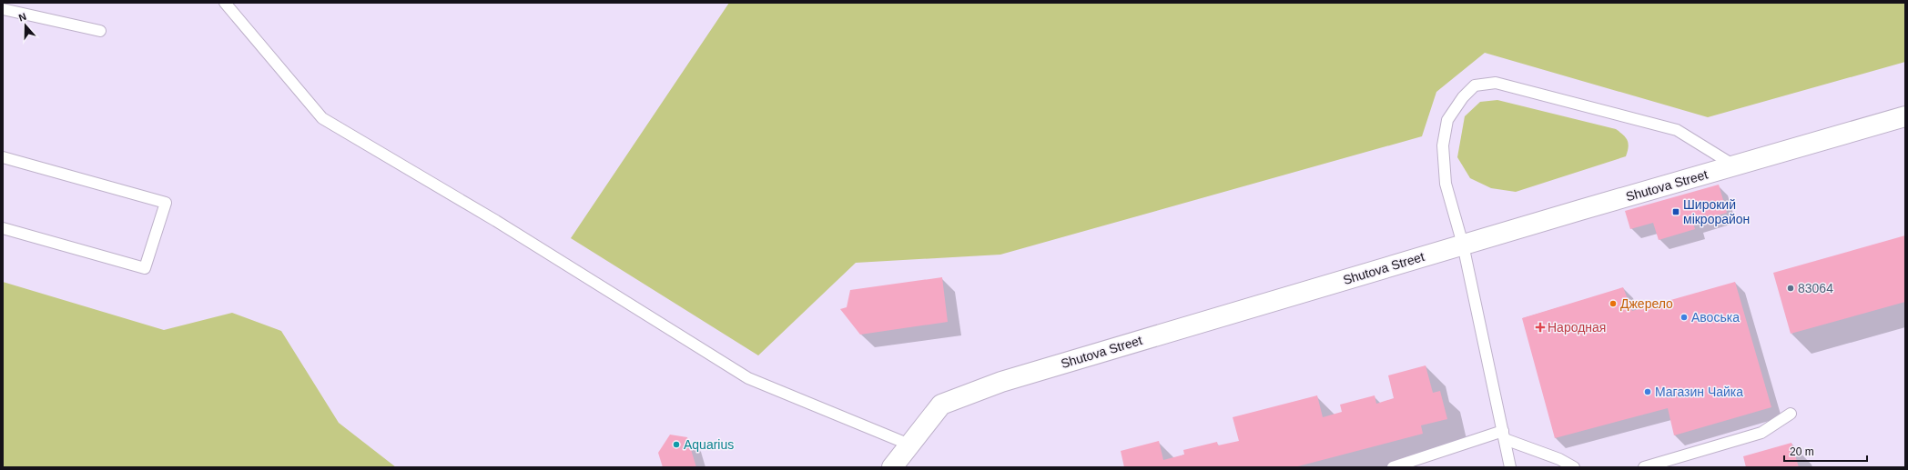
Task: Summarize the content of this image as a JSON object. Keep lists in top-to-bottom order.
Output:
{
  "streets": {
    "street": ["Shutova Street"]
  },
  "places": {
    "transit": ["Широкий мікрорайон"],
    "other": [
      "83064",
      "Джерело",
      "Авоська",
      "Магазин Чайка",
      "Aquarius"
    ],
    "health": ["Народная"]
  },
  "scale_bar": "20 m",
  "north": "top"
}
